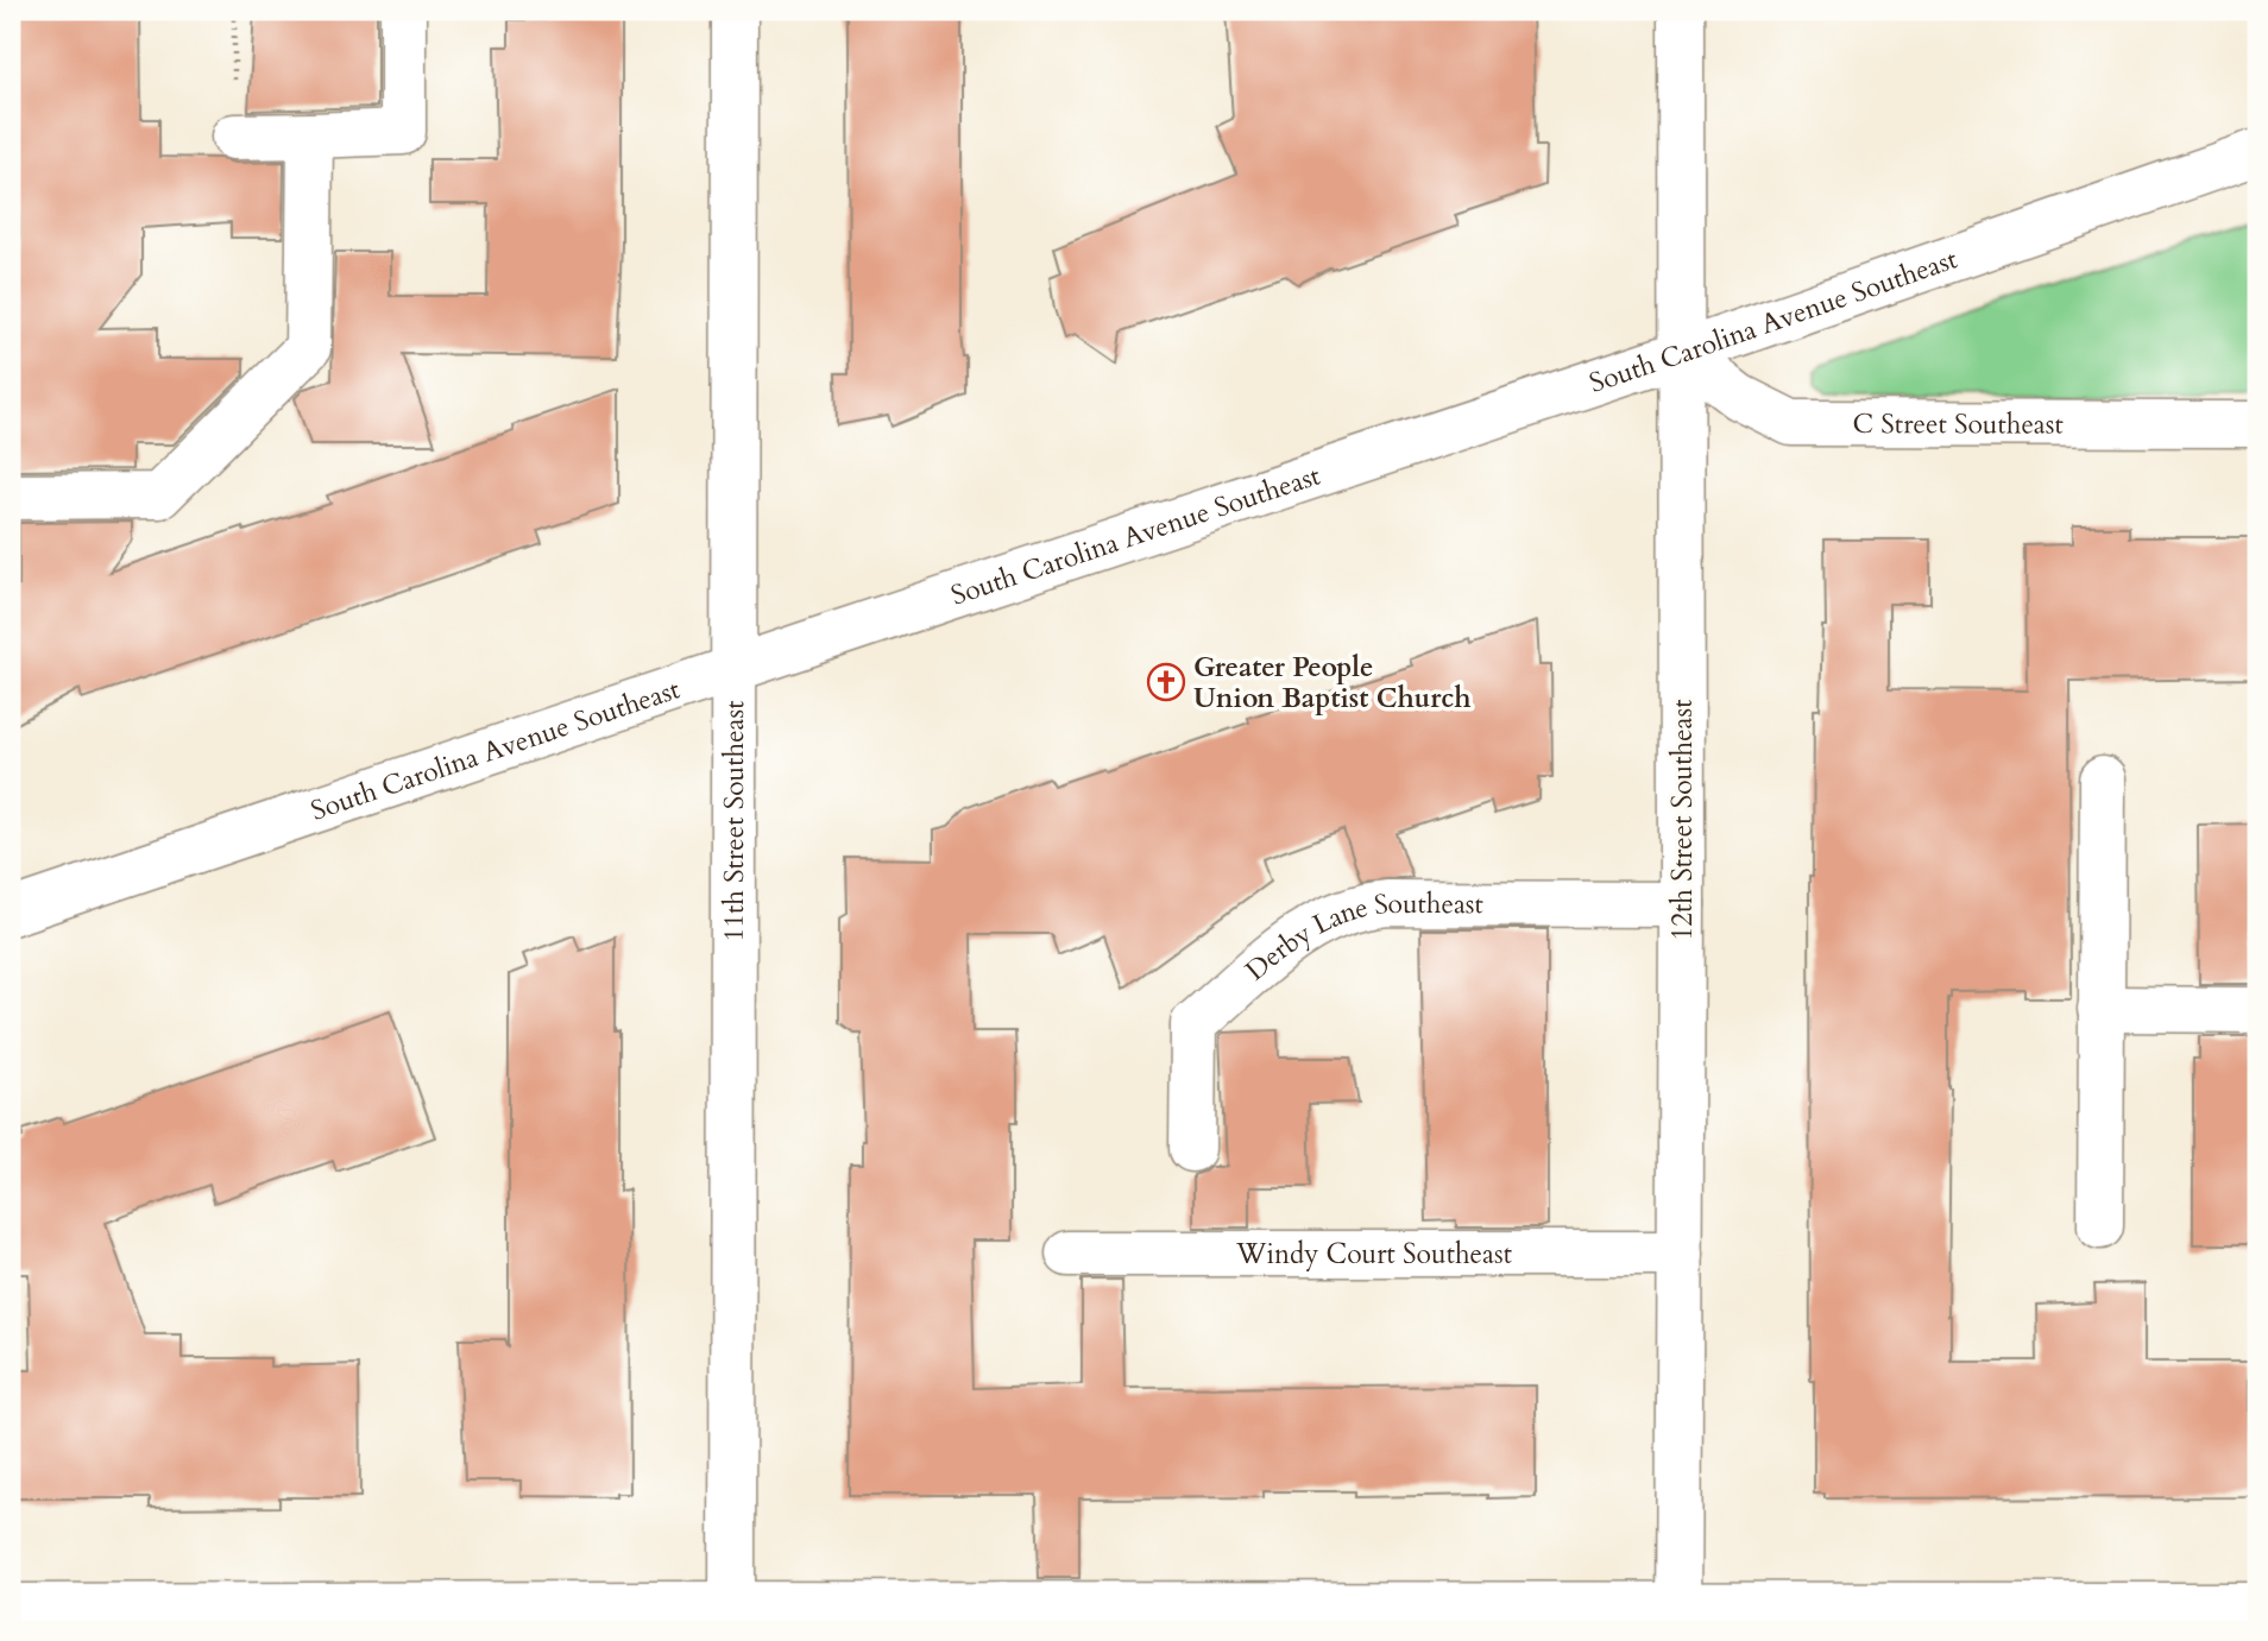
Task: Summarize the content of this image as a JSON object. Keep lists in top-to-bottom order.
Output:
{
  "streets": {
    "street": [
      "South Carolina Avenue Southeast",
      "C Street Southeast",
      "11th Street Southeast",
      "12th Street Southeast",
      "Derby Lane Southeast",
      "Windy Court Southeast"
    ]
  },
  "crossings": [
    ["South Carolina Avenue Southeast", "C Street Southeast"],
    ["South Carolina Avenue Southeast", "11th Street Southeast"],
    ["South Carolina Avenue Southeast", "12th Street Southeast"],
    ["C Street Southeast", "12th Street Southeast"],
    ["12th Street Southeast", "Derby Lane Southeast"],
    ["12th Street Southeast", "Windy Court Southeast"]
  ],
  "places": {
    "church": ["Greater People Union Baptist Church"]
  }
}
